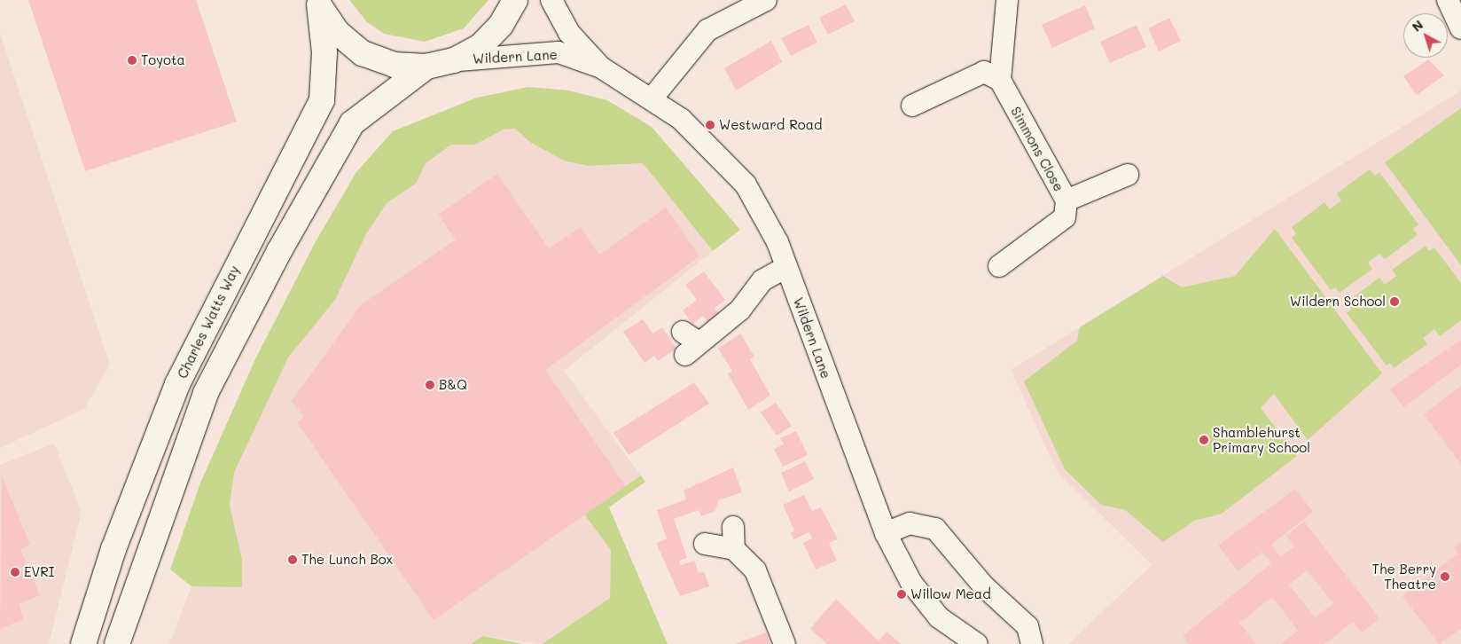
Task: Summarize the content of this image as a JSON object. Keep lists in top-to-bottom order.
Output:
{
  "streets": {
    "main road": ["Charles Watts Way"],
    "street": ["Wildern Lane", "Simmons Close"]
  },
  "places": [
    "Toyota",
    "Westward Road",
    "Wildern School",
    "B&Q",
    "Shamblehurst Primary School",
    "The Lunch Box",
    "EVRI",
    "The Berry Theatre",
    "Willow Mead"
  ],
  "north": "top left"
}
